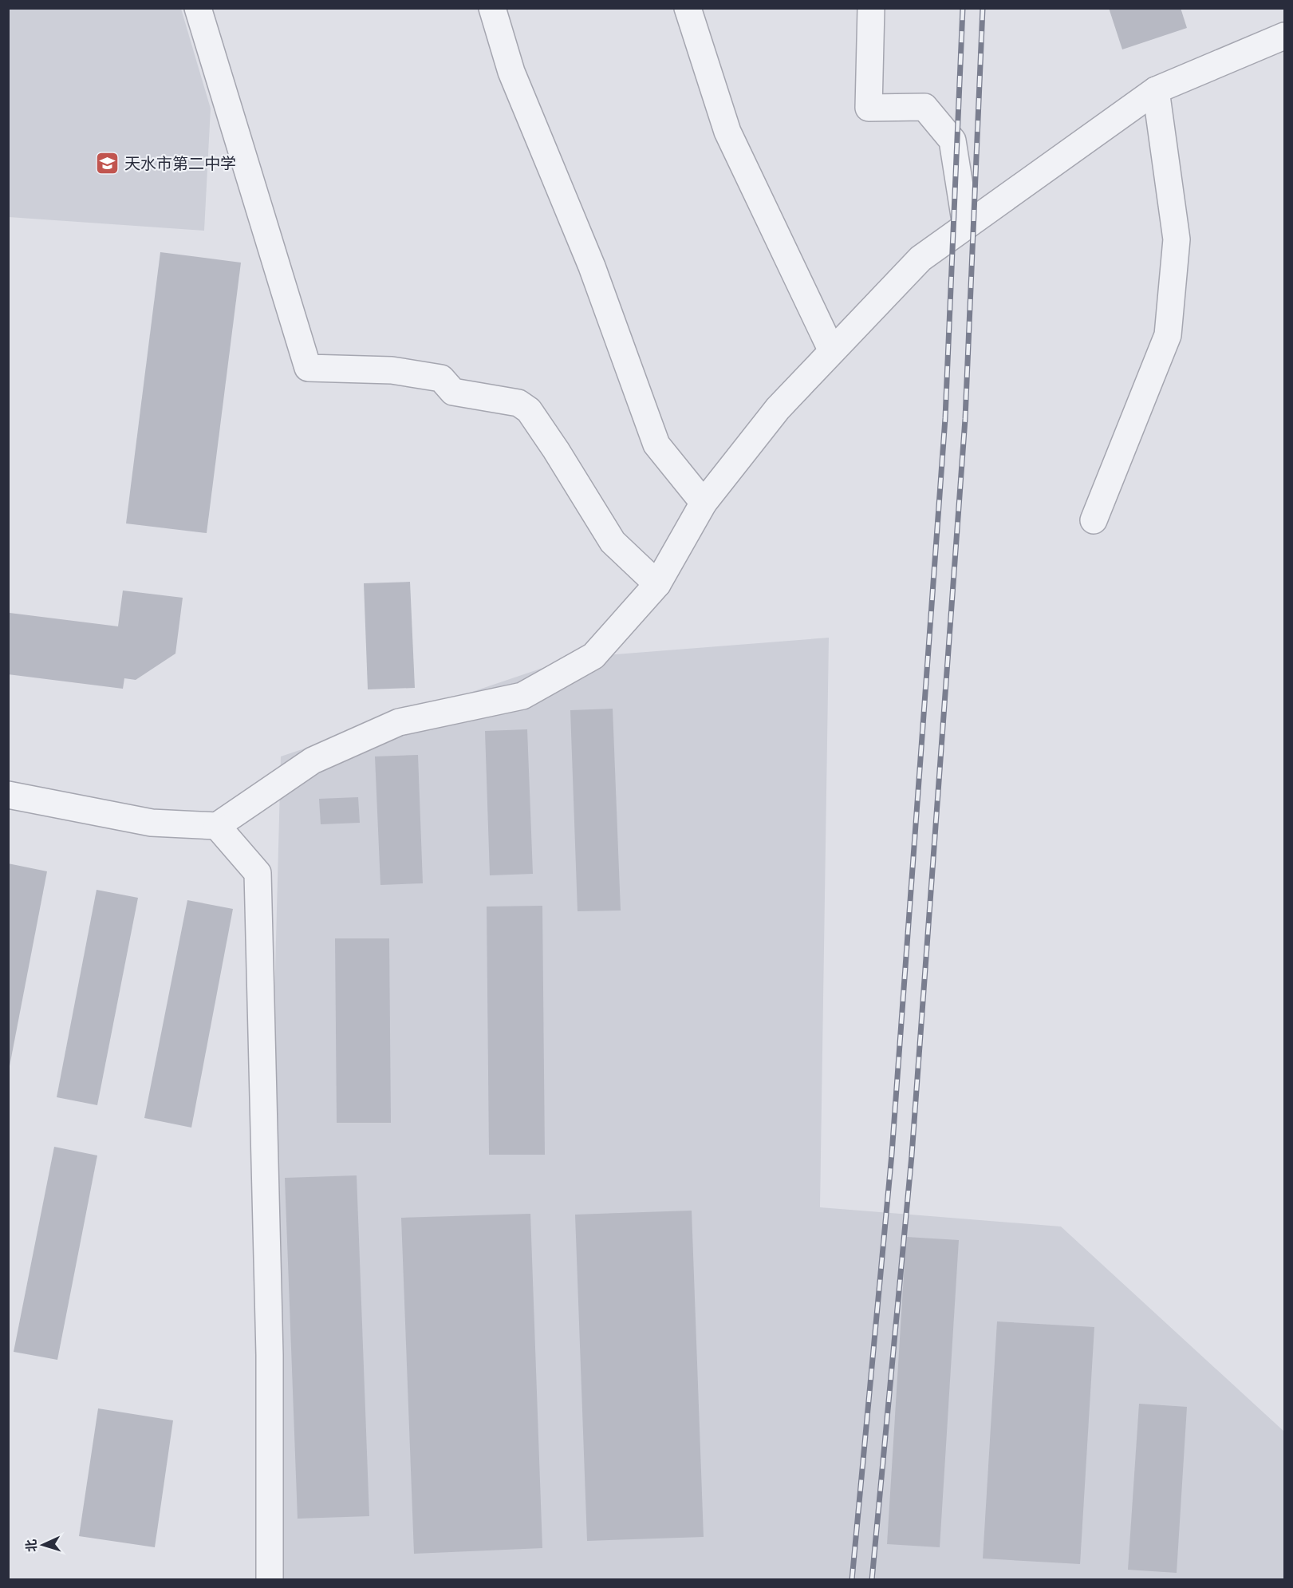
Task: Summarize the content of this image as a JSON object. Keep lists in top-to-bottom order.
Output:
{
  "places": {
    "school or university": ["天水市第二中学"]
  },
  "north": "left"
}
